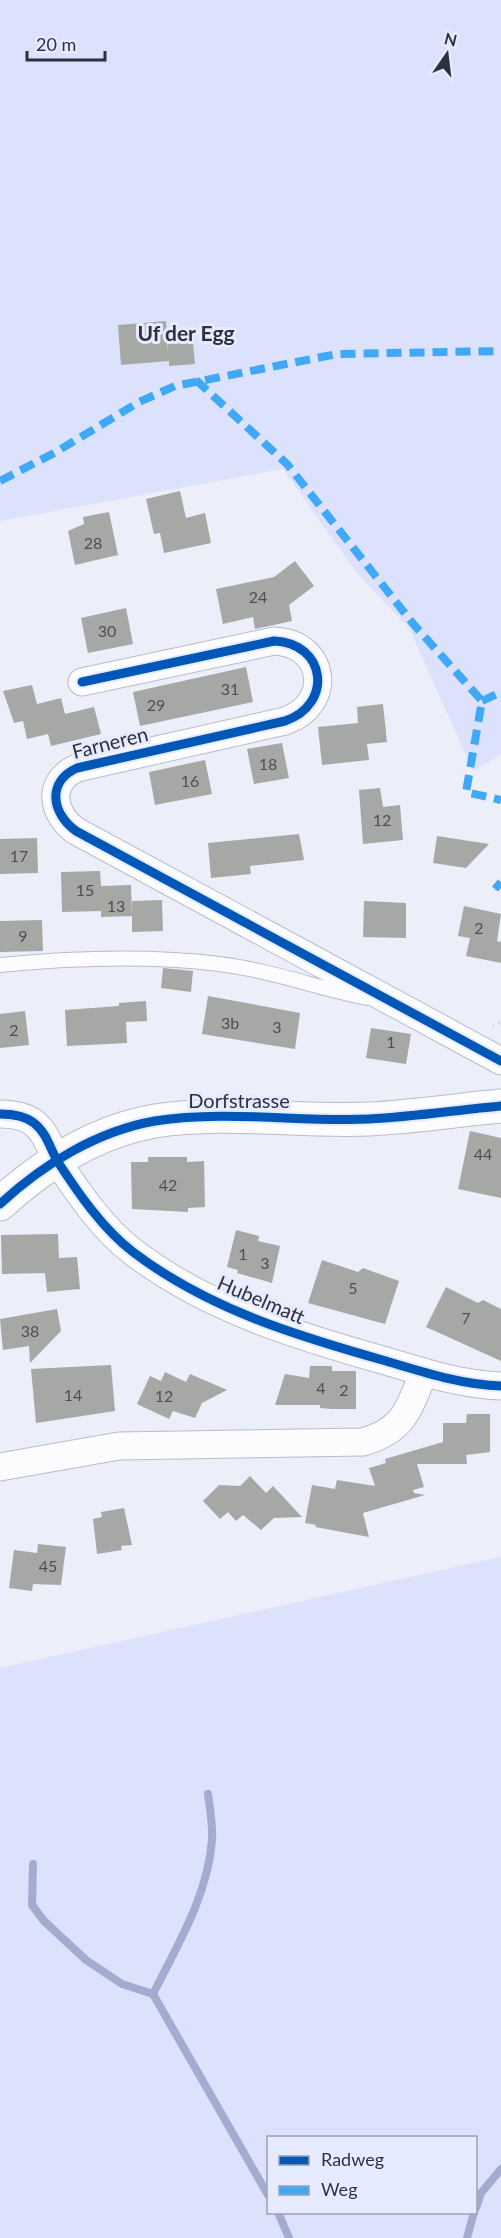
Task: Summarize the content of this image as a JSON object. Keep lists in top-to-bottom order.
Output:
{
  "streets": {
    "street": ["Farneren", "Dorfstrasse", "Hubelmatt"]
  },
  "crossings": [
    ["Dorfstrasse", "Hubelmatt"]
  ],
  "districts": ["Uf der Egg"],
  "house_numbers": [
    "28",
    "24",
    "30",
    "31",
    "29",
    "18",
    "16",
    "12",
    "17",
    "15",
    "13",
    "2",
    "9",
    "3b",
    "3",
    "2",
    "1",
    "44",
    "42",
    "1",
    "3",
    "5",
    "7",
    "38",
    "4",
    "2",
    "14",
    "12",
    "45"
  ],
  "legend": ["Radweg", "Weg"],
  "scale_bar": "20 m",
  "north": "top"
}
